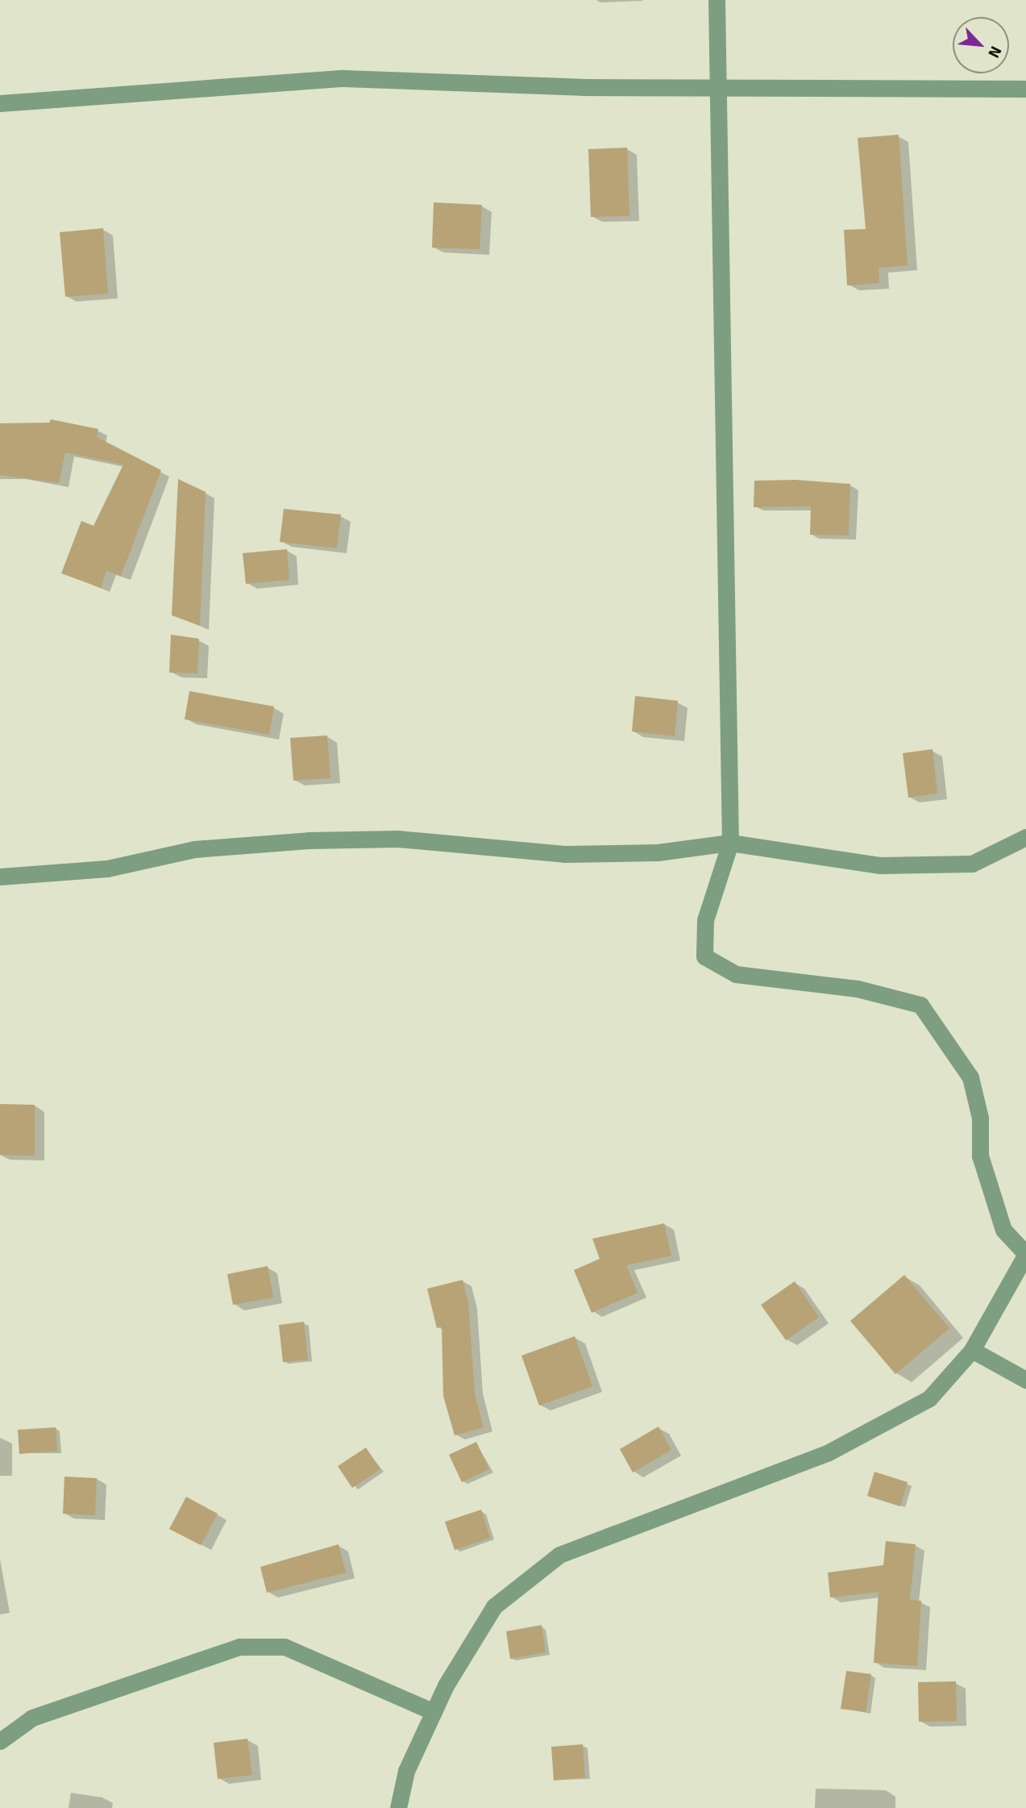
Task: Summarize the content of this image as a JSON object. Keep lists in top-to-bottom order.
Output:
{
  "north": "bottom right"
}
